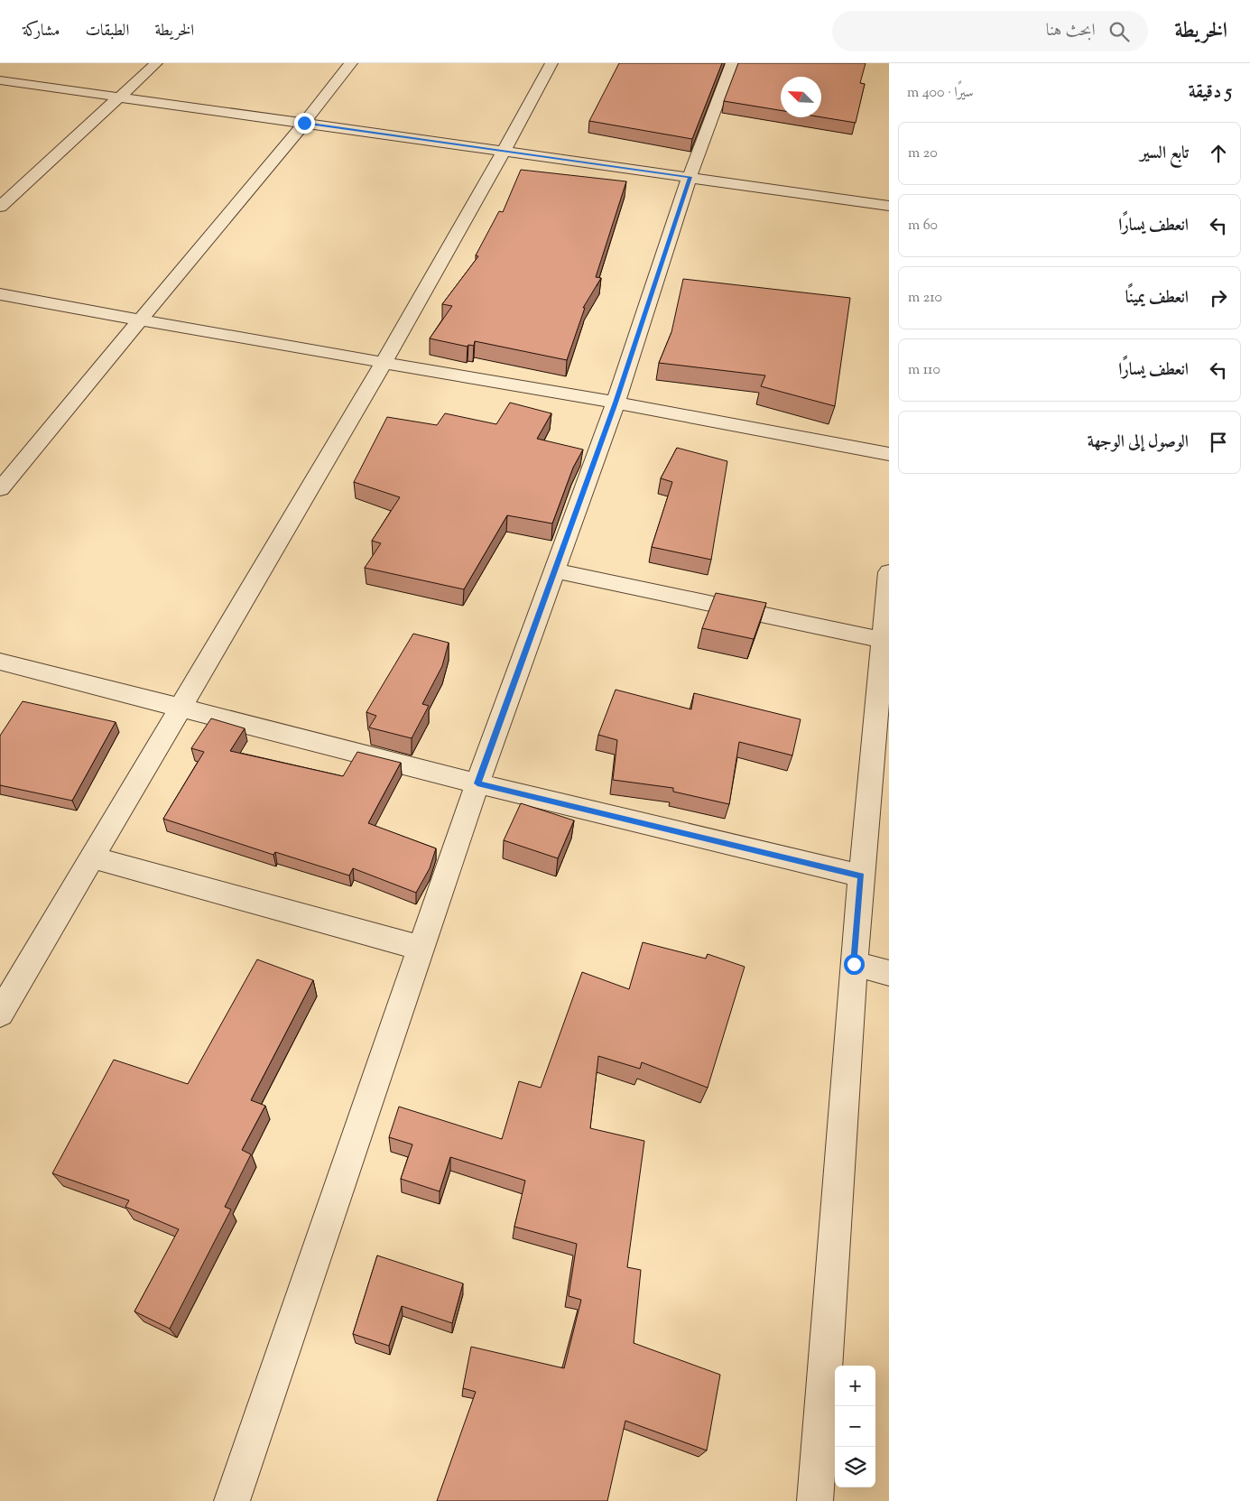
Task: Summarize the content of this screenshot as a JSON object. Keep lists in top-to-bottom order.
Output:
{
  "north": "top left",
  "page": {
    "header": "الخريطة",
    "search": "ابحث هنا",
    "nav": ["الخريطة", "الطبقات", "مشاركة"],
    "heading": ["5 دقيقة", "سيرًا · 400 m"],
    "list": [
      ["تابع السير", "20 m"],
      ["انعطف يسارًا", "60 m"],
      ["انعطف يمينًا", "210 m"],
      ["انعطف يسارًا", "110 m"],
      "الوصول إلى الوجهة"
    ],
    "map_buttons": ["+", "−"]
  }
}
